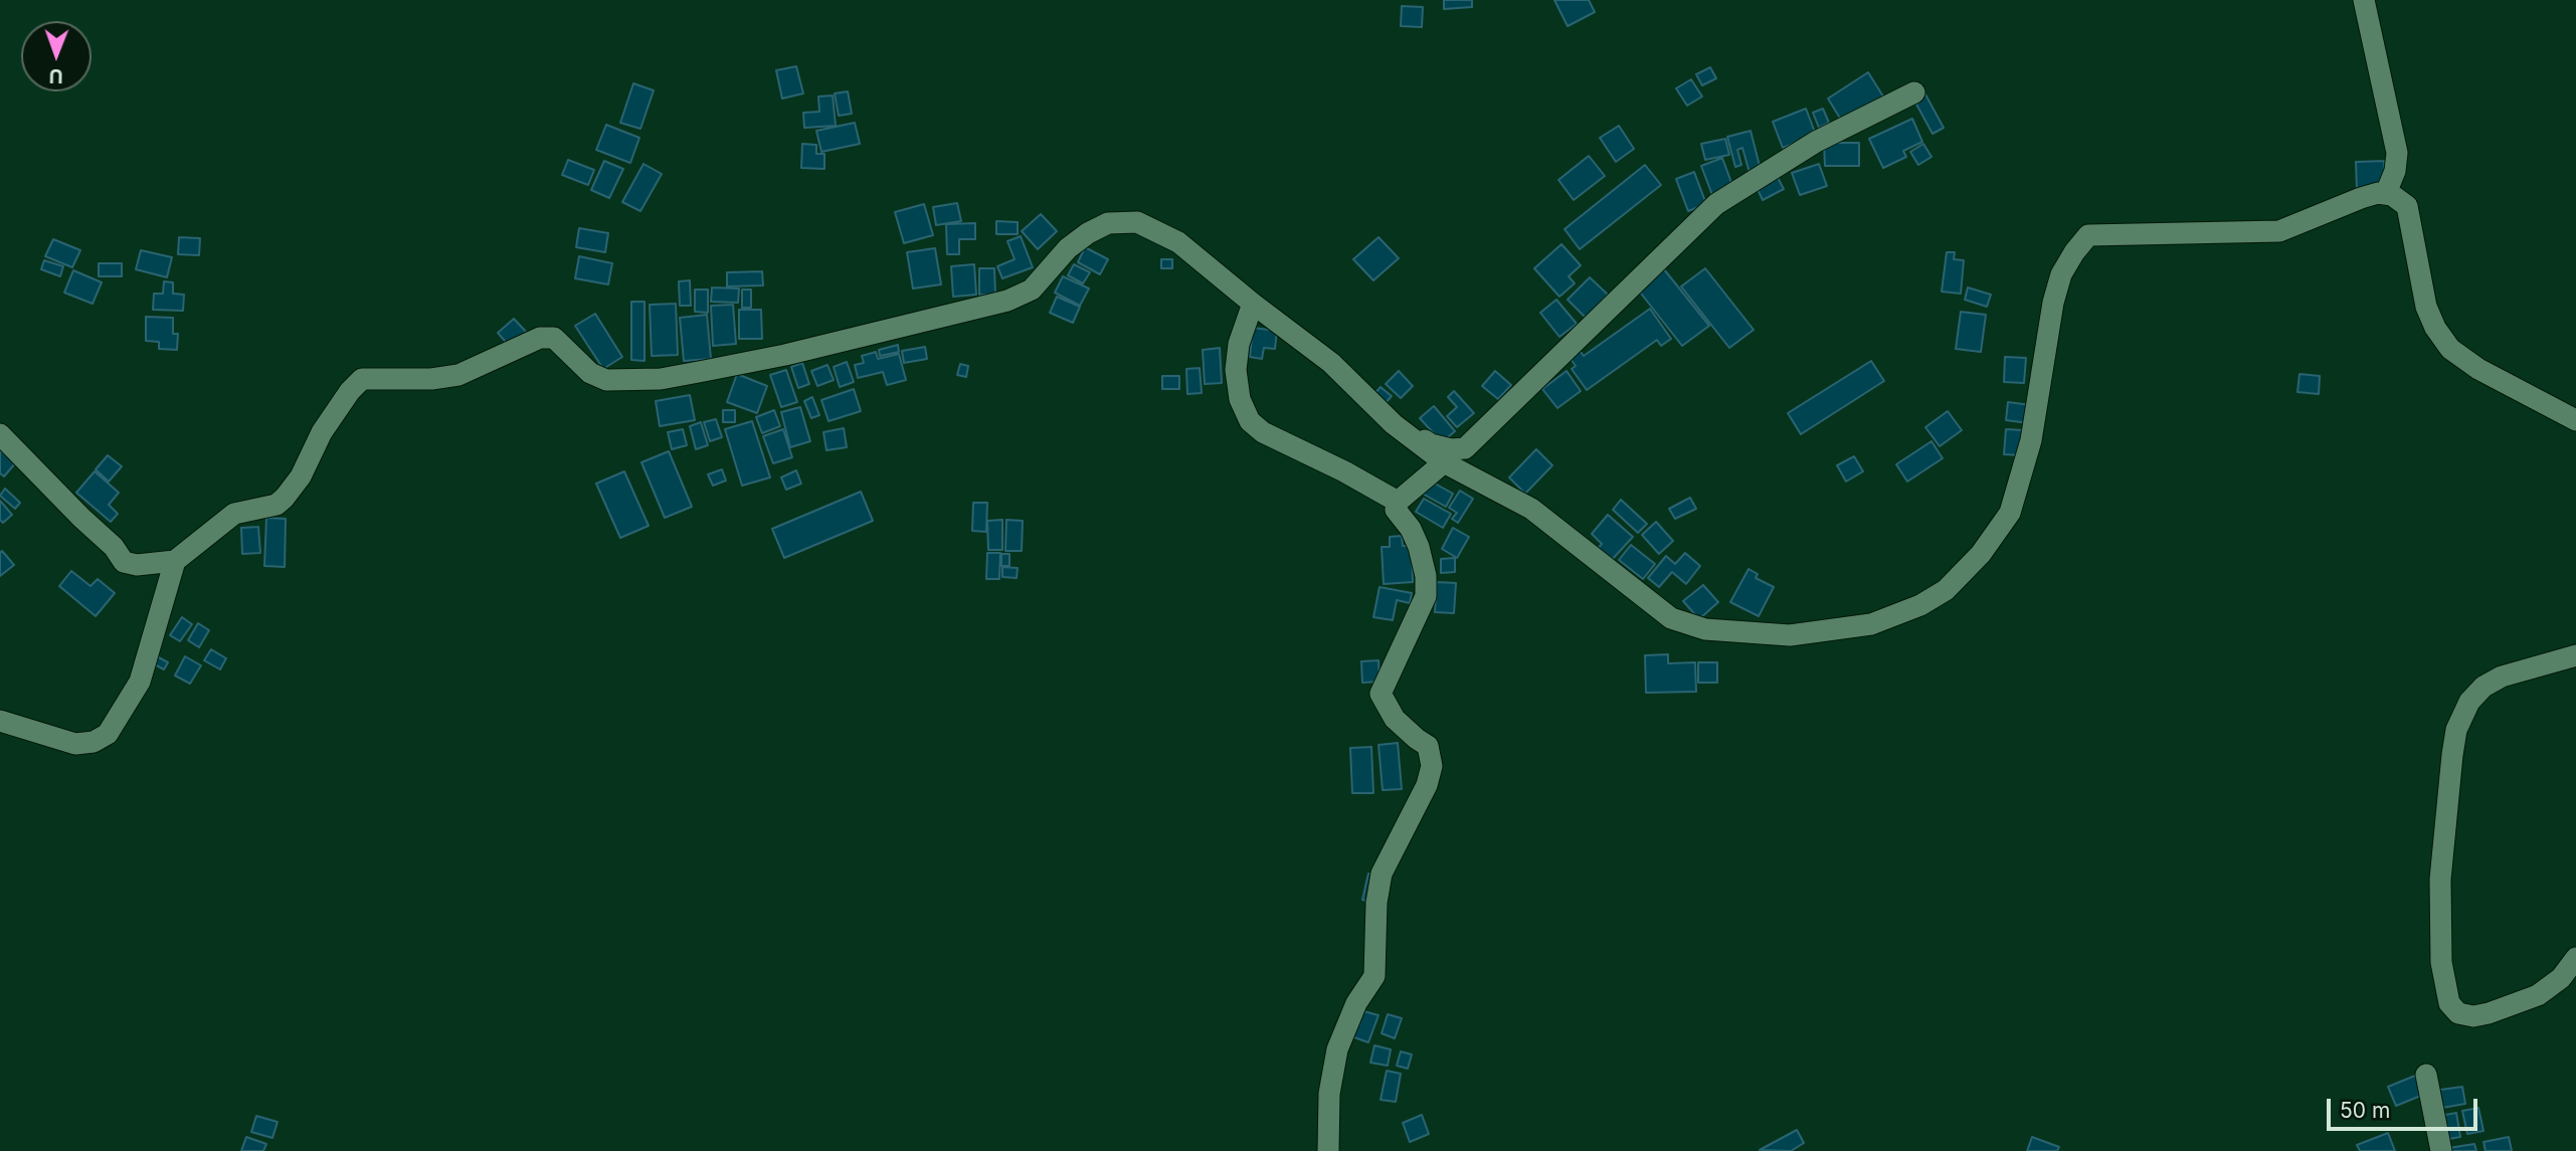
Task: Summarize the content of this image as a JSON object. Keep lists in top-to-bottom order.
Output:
{
  "scale_bar": "50 m",
  "north": "bottom"
}
